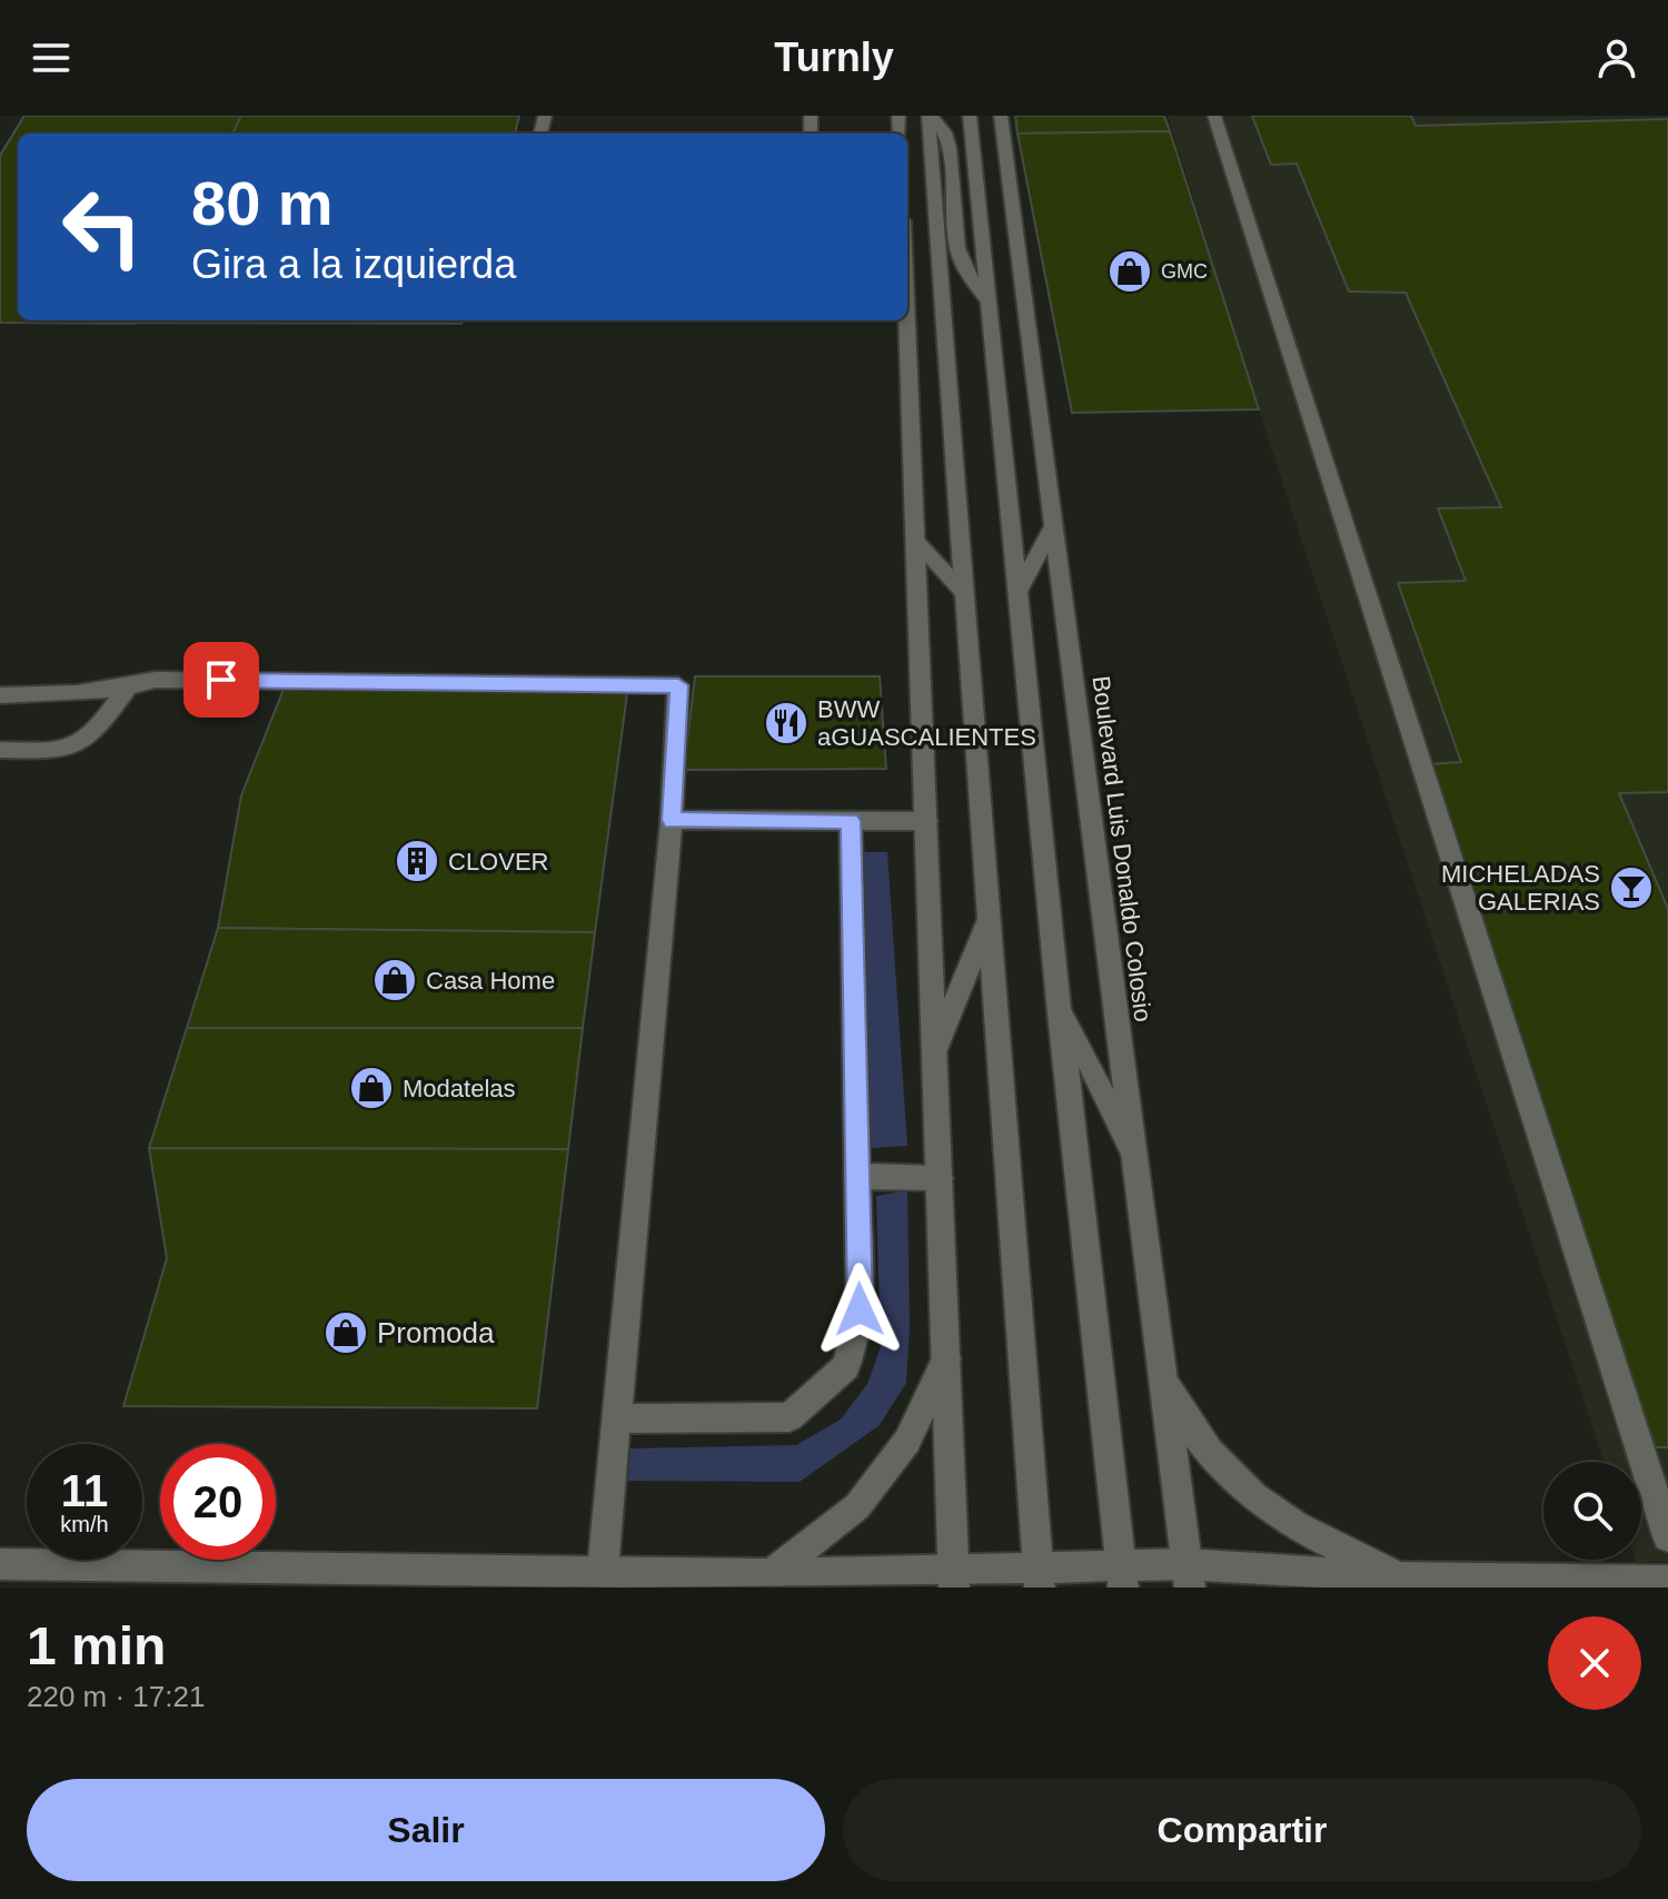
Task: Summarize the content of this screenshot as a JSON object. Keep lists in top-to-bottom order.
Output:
{
  "streets": {
    "main road": ["Boulevard Luis Donaldo Colosio"]
  },
  "places": {
    "shop": [
      "GMC",
      "Casa Home",
      "Modatelas",
      "Promoda"
    ],
    "restaurant": ["BWW aGUASCALIENTES"],
    "building": ["CLOVER"],
    "bar": ["MICHELADAS GALERIAS"]
  },
  "page": {
    "header": "Turnly",
    "turn": ["80 m", "Gira a la izquierda"],
    "speed": "11 km/h",
    "limit": "20",
    "heading": ["1 min", "220 m · 17:21"],
    "buttons": ["Salir", "Compartir"]
  }
}
